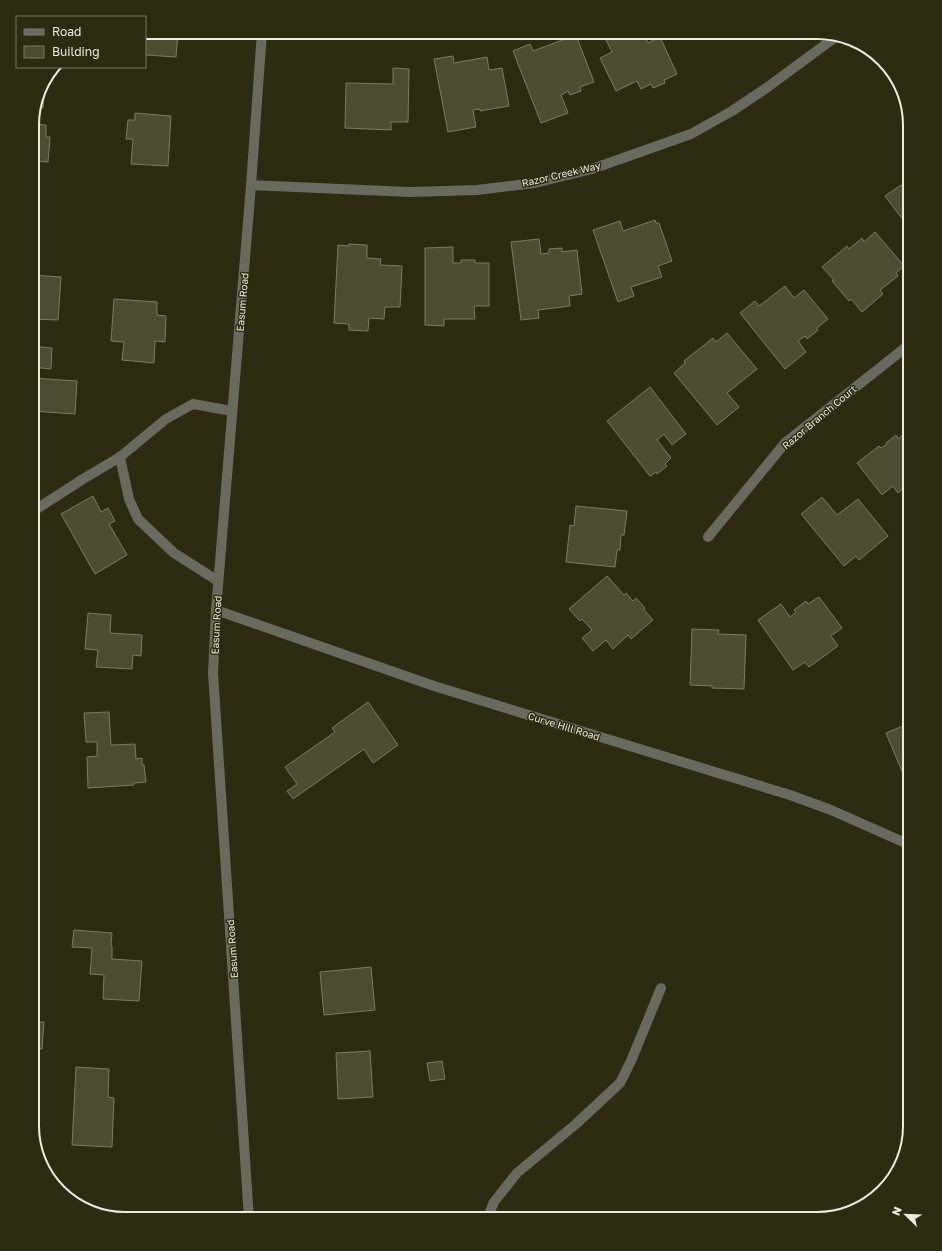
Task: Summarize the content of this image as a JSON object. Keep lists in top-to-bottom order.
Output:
{
  "streets": {
    "street": [
      "Razor Creek Way",
      "Easum Road",
      "Razor Branch Court",
      "Curve Hill Road"
    ]
  },
  "crossings": [
    ["Razor Creek Way", "Easum Road"],
    ["Easum Road", "Curve Hill Road"]
  ],
  "legend": ["Road", "Building"],
  "north": "top left"
}
